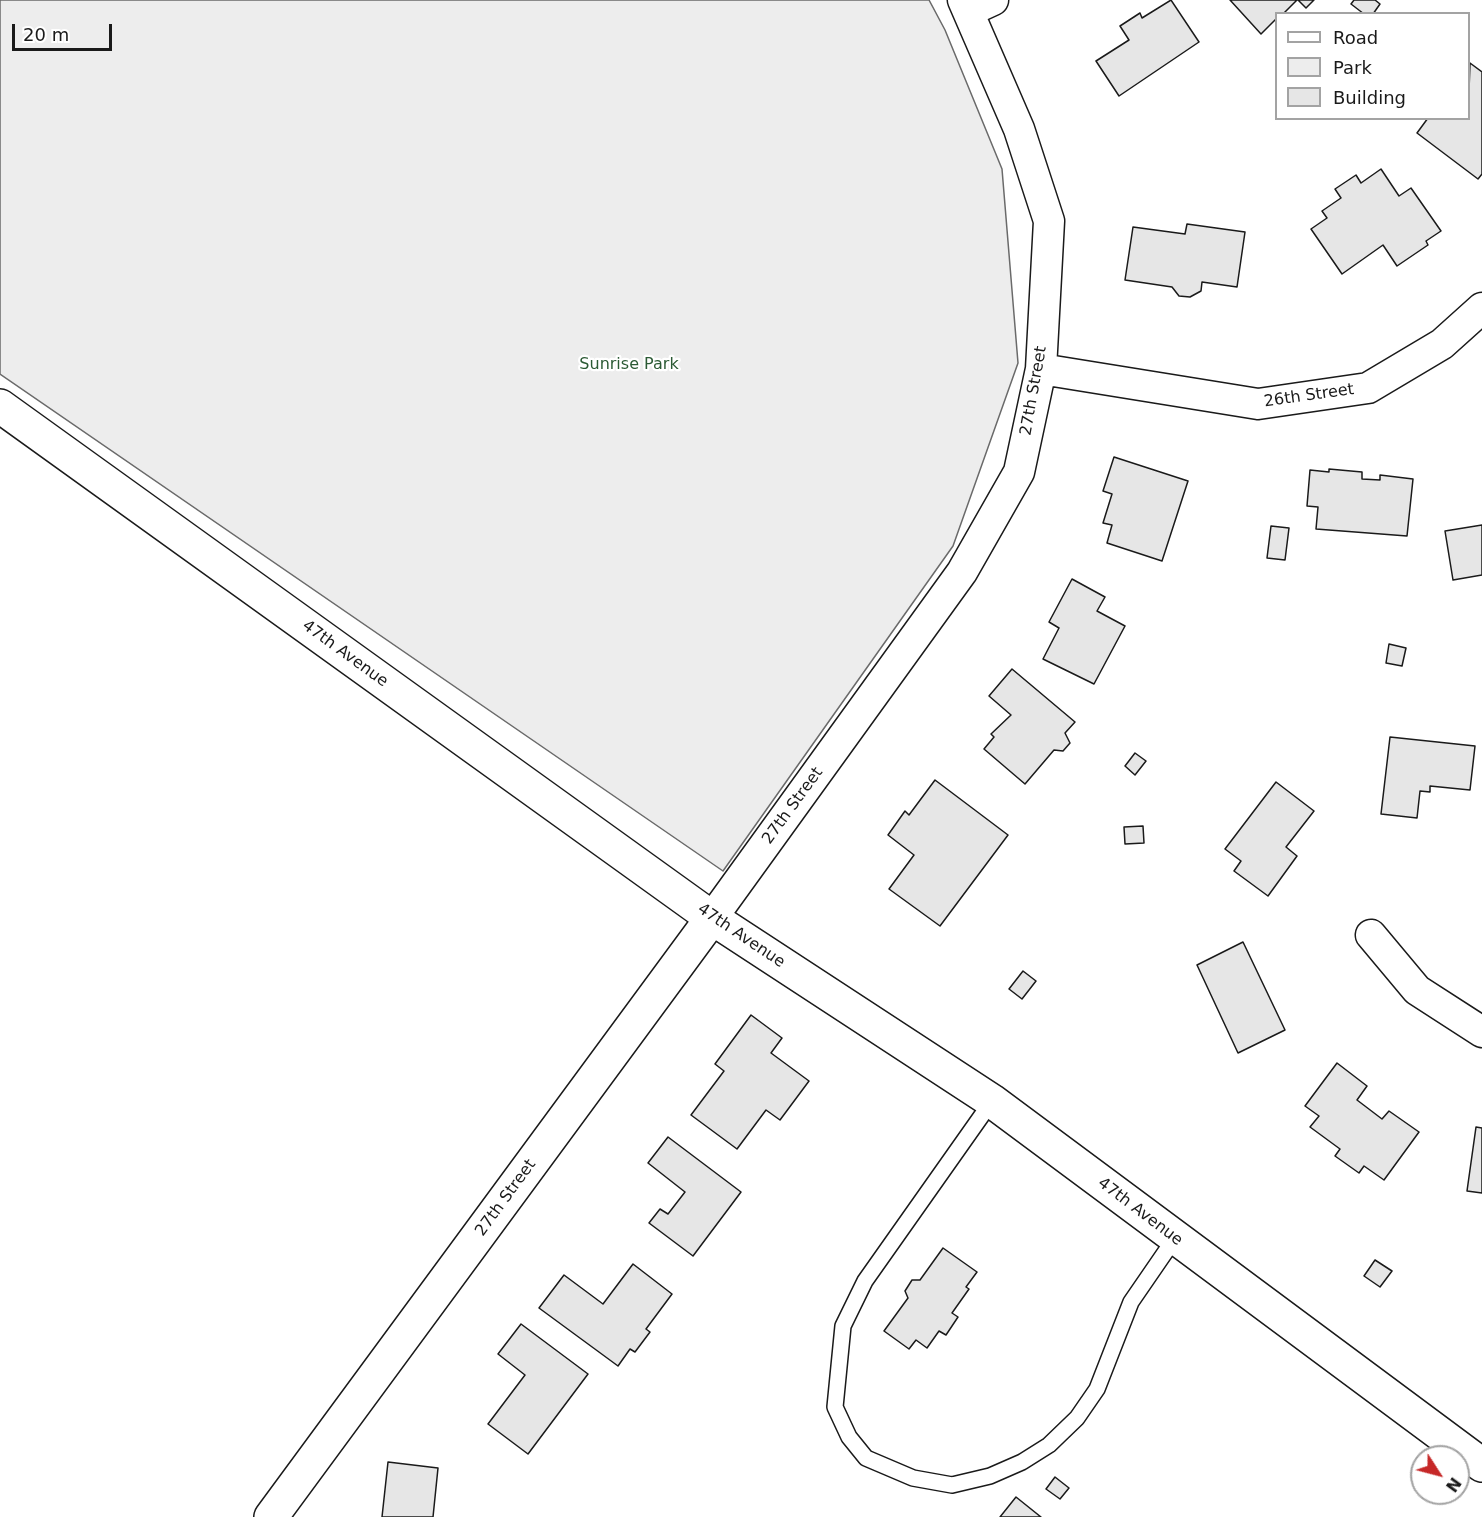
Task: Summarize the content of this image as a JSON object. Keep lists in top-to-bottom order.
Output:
{
  "streets": {
    "street": ["27th Street", "26th Street", "47th Avenue"]
  },
  "crossings": [
    ["27th Street", "26th Street"],
    ["27th Street", "47th Avenue"]
  ],
  "parks": ["Sunrise Park"],
  "legend": ["Road", "Park", "Building"],
  "scale_bar": "20 m",
  "north": "bottom right"
}
